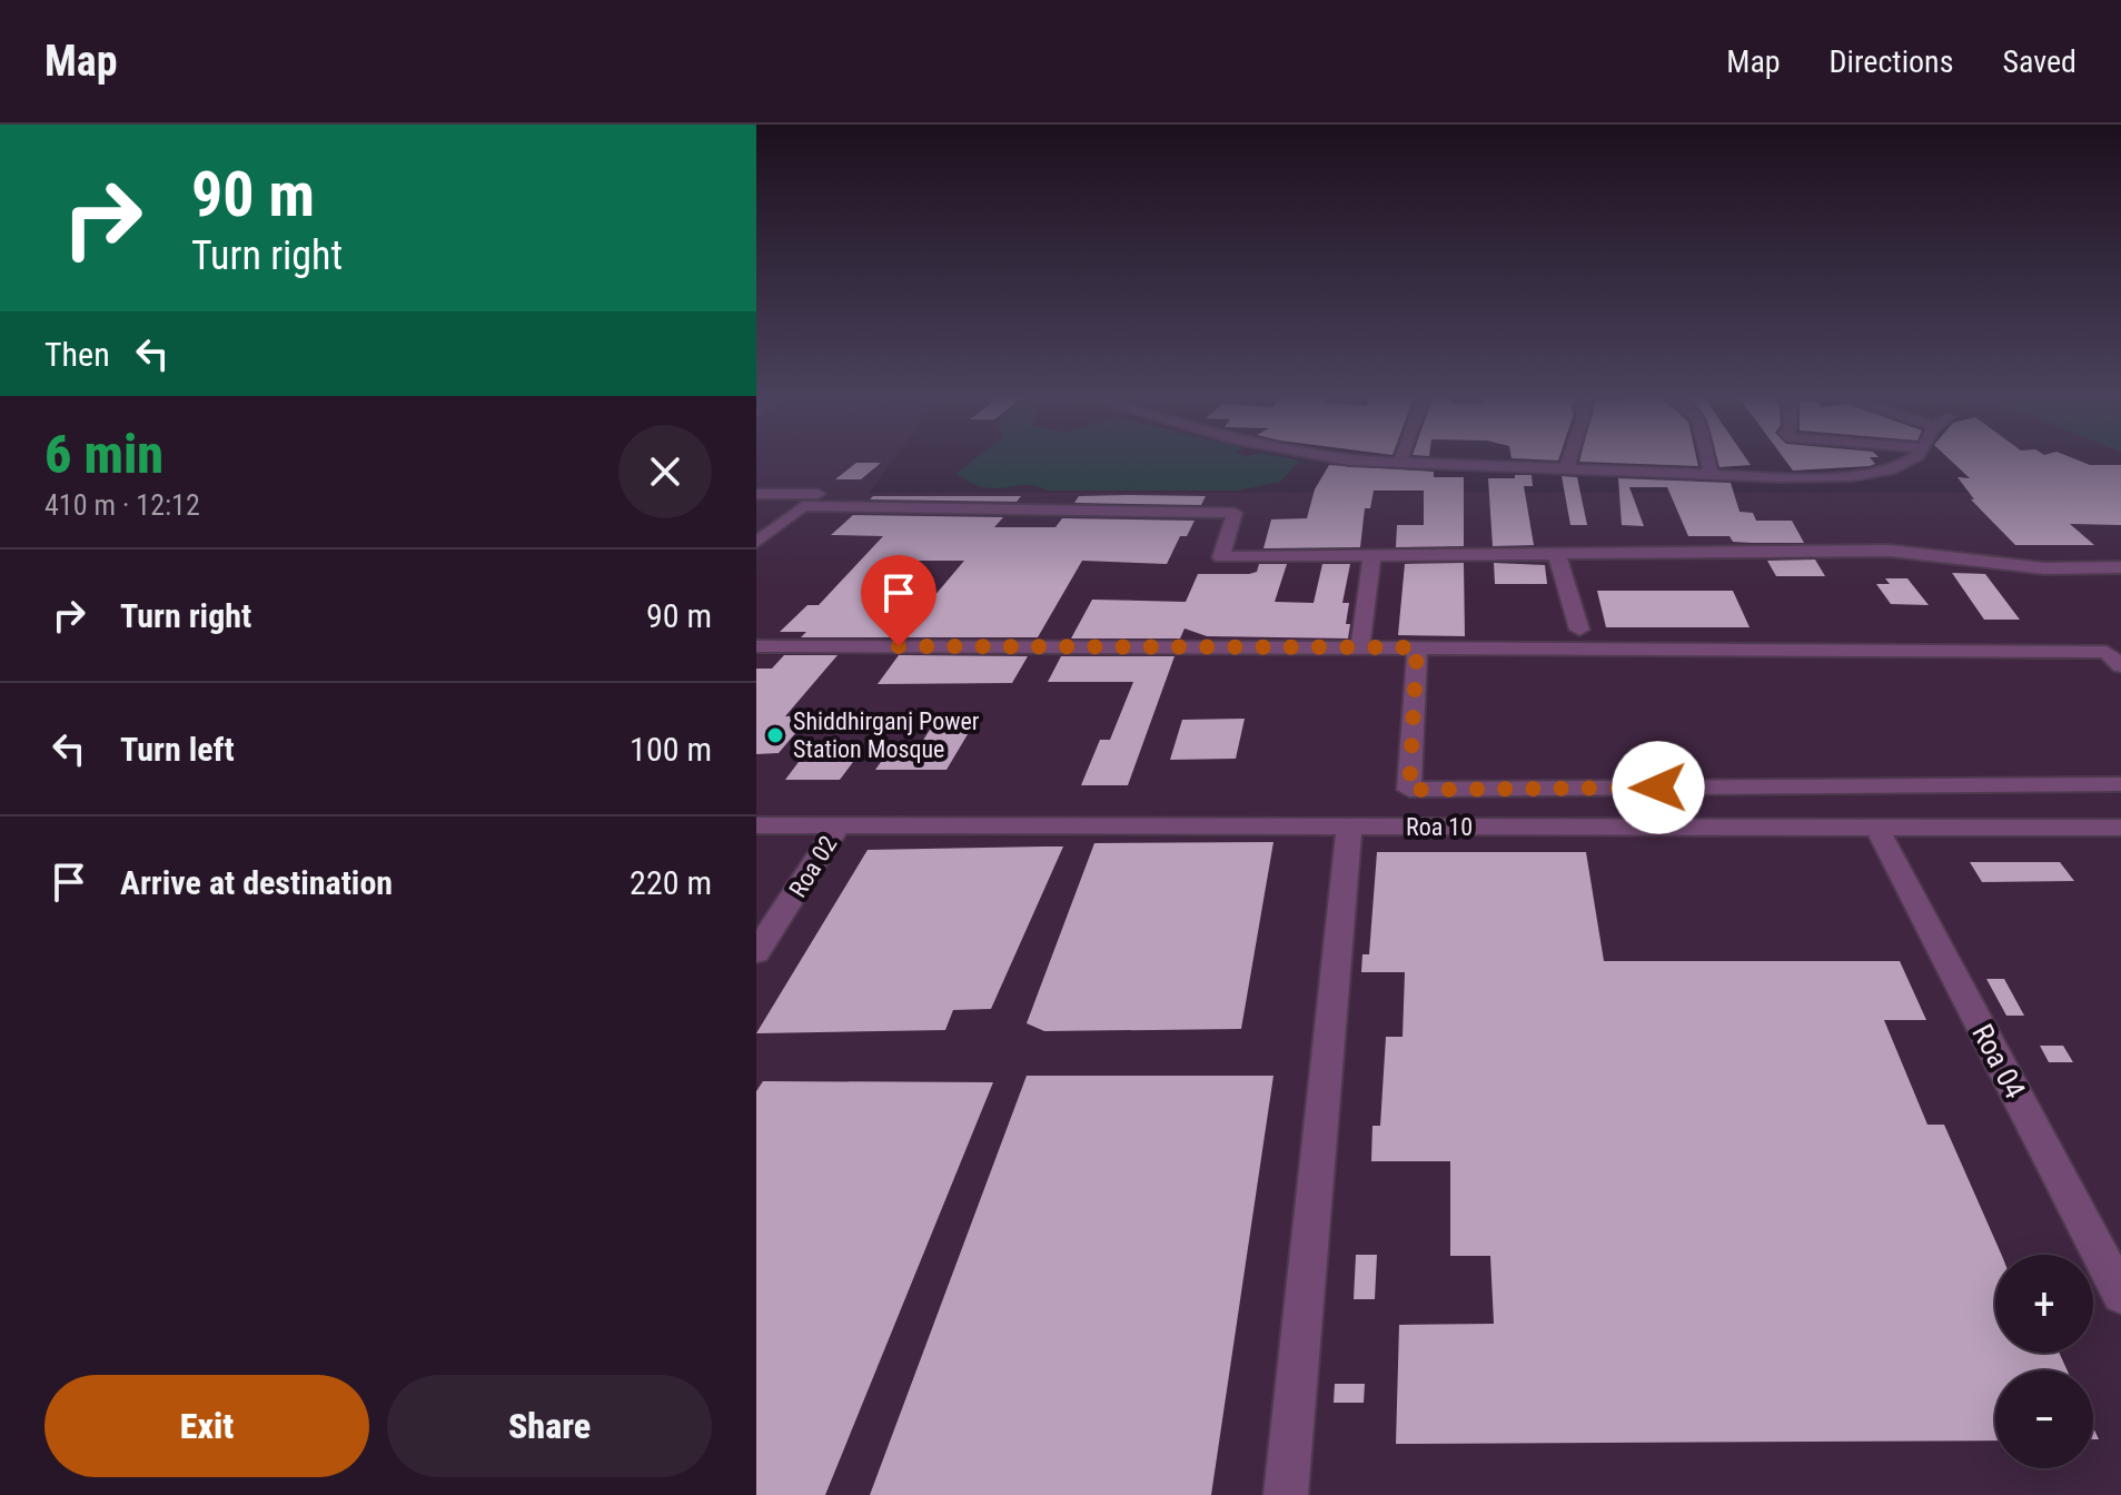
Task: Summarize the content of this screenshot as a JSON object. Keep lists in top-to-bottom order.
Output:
{
  "streets": {
    "street": ["Roa 10", "Roa 02", "Roa 04"]
  },
  "crossings": [
    ["Roa 10", "Roa 02"],
    ["Roa 10", "Roa 04"]
  ],
  "places": ["Shiddhirganj Power Station Mosque"],
  "page": {
    "header": "Map",
    "nav": ["Map", "Directions", "Saved"],
    "turn": ["90 m", "Turn right"],
    "then": "Then",
    "heading": ["6 min", "410 m · 12:12"],
    "list": [
      {
        "name": "Turn right",
        "value": "90 m"
      },
      {
        "name": "Turn left",
        "value": "100 m"
      },
      {
        "name": "Arrive at destination",
        "value": "220 m"
      }
    ],
    "map_buttons": ["+", "−"],
    "buttons": ["Exit", "Share"]
  }
}
